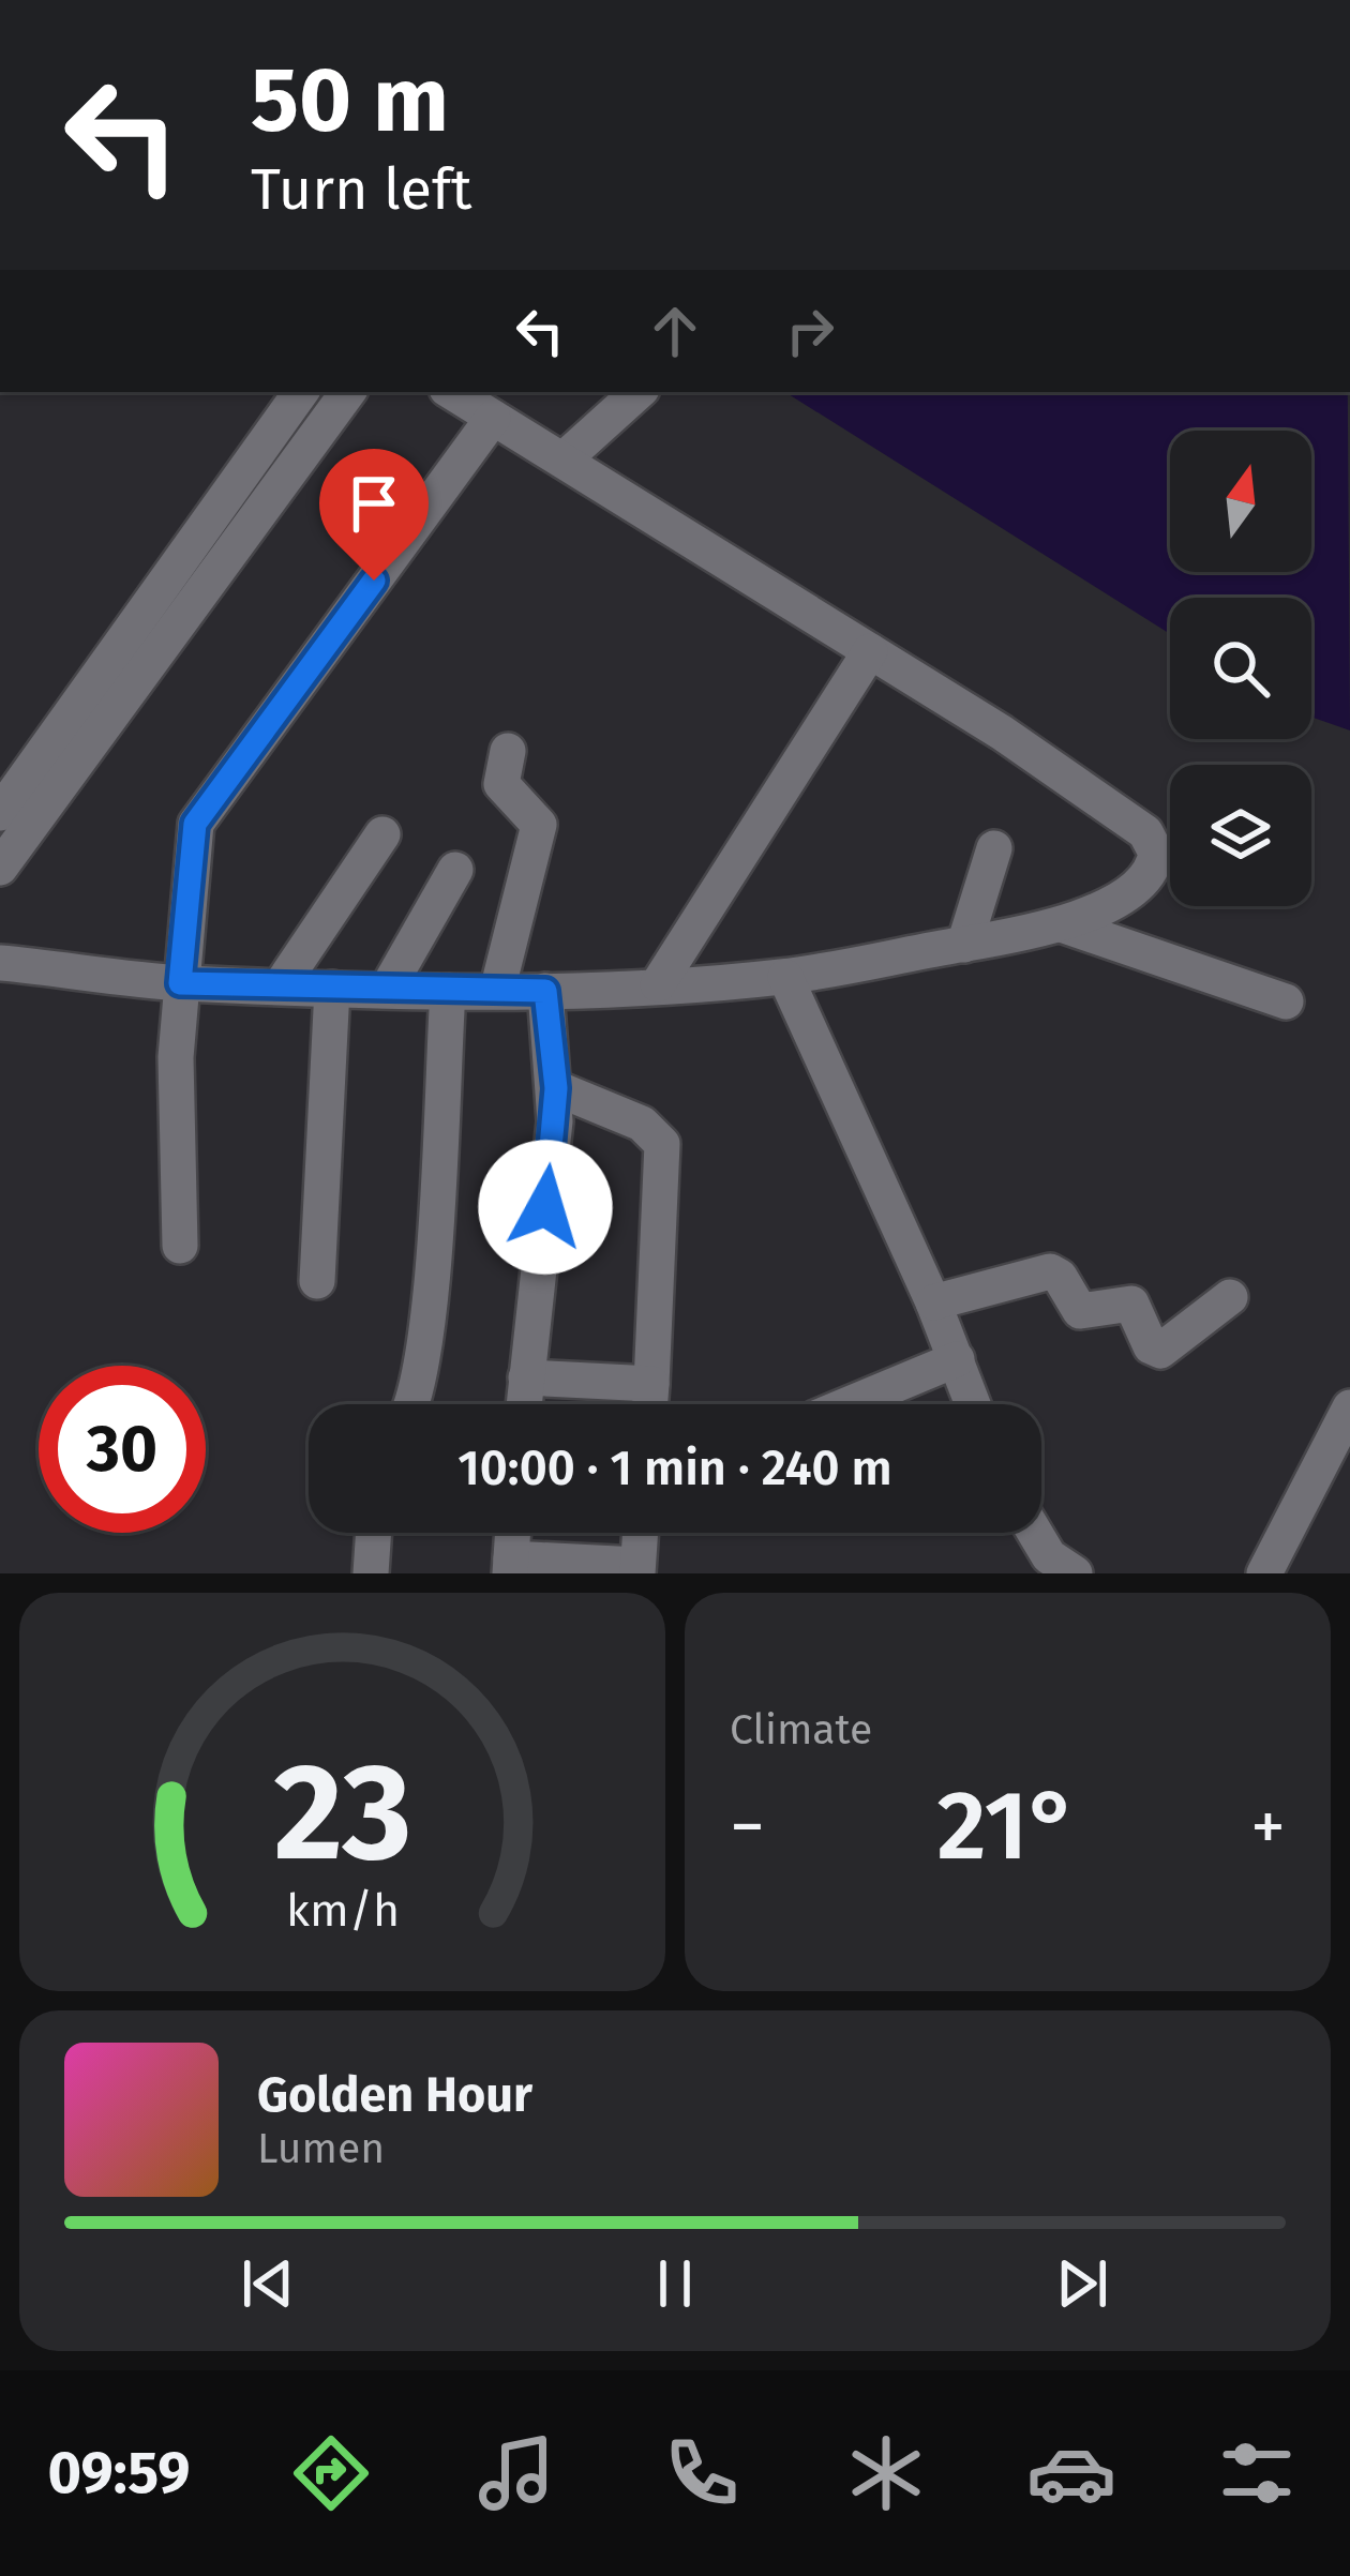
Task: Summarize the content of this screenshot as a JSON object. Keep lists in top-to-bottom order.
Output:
{
  "north": "top",
  "page": {
    "turn": ["50 m", "Turn left"],
    "limit": "30",
    "trip": "10:00 · 1 min · 240 m",
    "tile": "Climate",
    "heat": ["−", "21°", "+"],
    "song": ["Golden Hour", "Lumen"],
    "tabs": "09:59",
    "gauge": ["23", "km/h"]
  }
}
